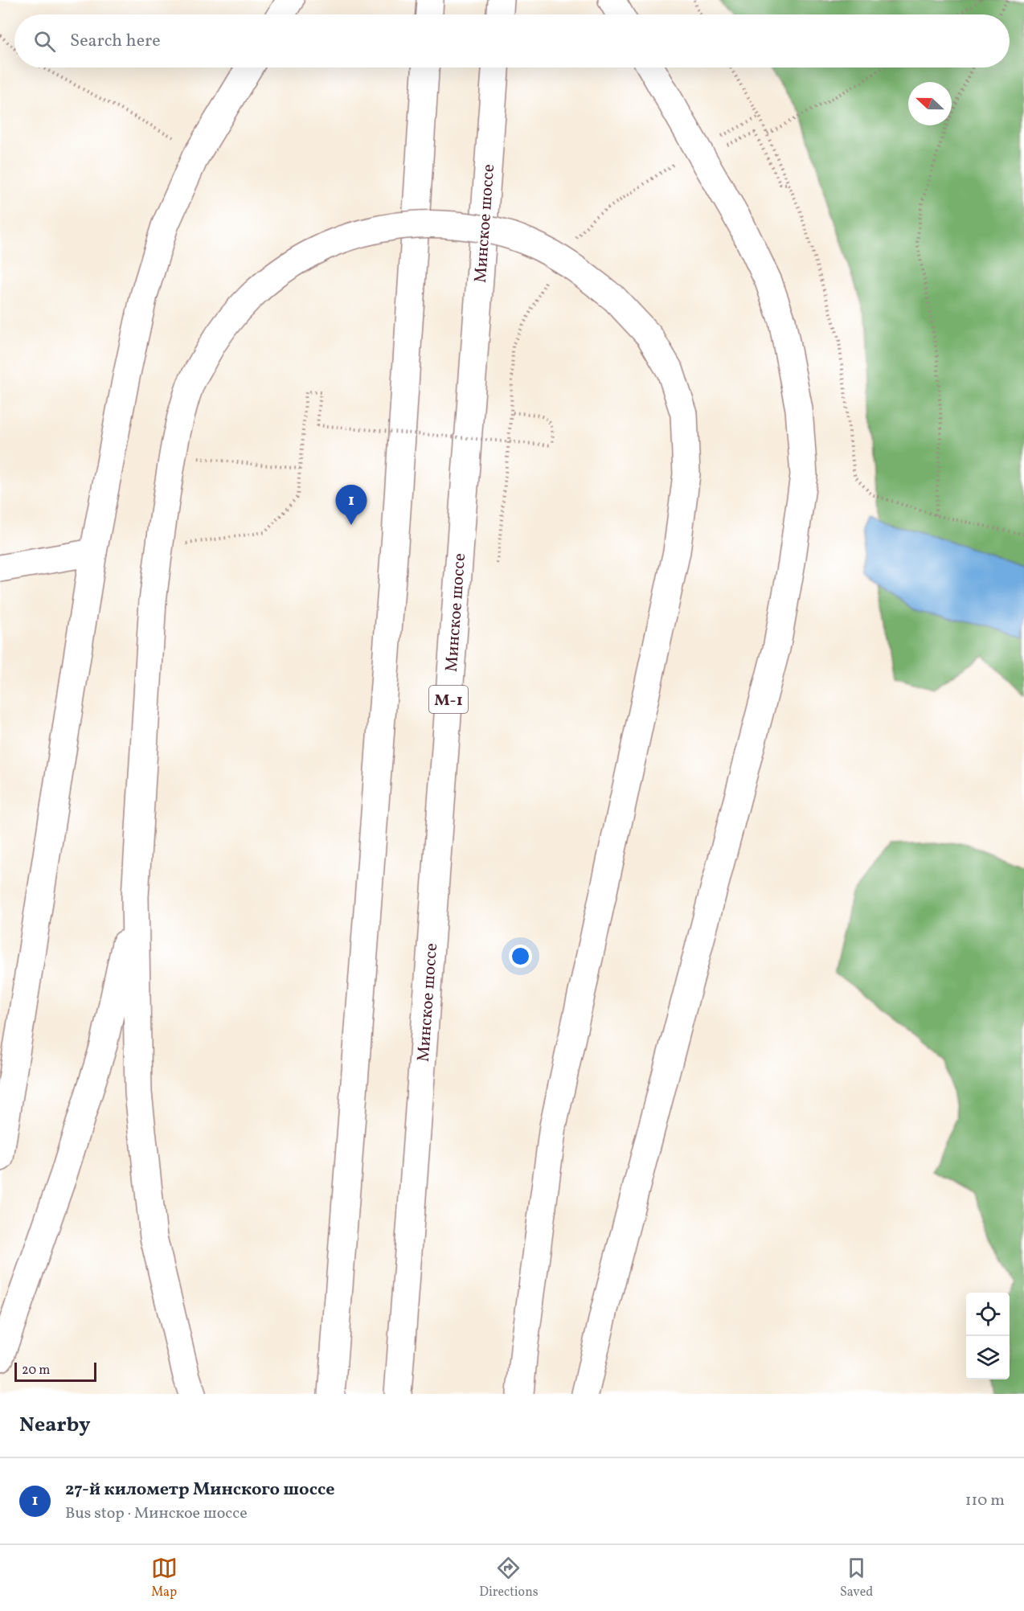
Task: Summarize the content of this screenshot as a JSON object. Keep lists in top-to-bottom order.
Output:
{
  "streets": {
    "main road": ["Минское шоссе", "М-1"]
  },
  "scale_bar": "20 m",
  "north": "left",
  "page": {
    "search": "Search here",
    "pins": "1",
    "scale": "20 m",
    "heading": "Nearby",
    "list": [
      {
        "mark": "1",
        "name": "27-й километр Минского шоссе",
        "note": "Bus stop · Минское шоссе",
        "value": "110 m"
      }
    ],
    "nav": ["Map", "Directions", "Saved"]
  }
}
